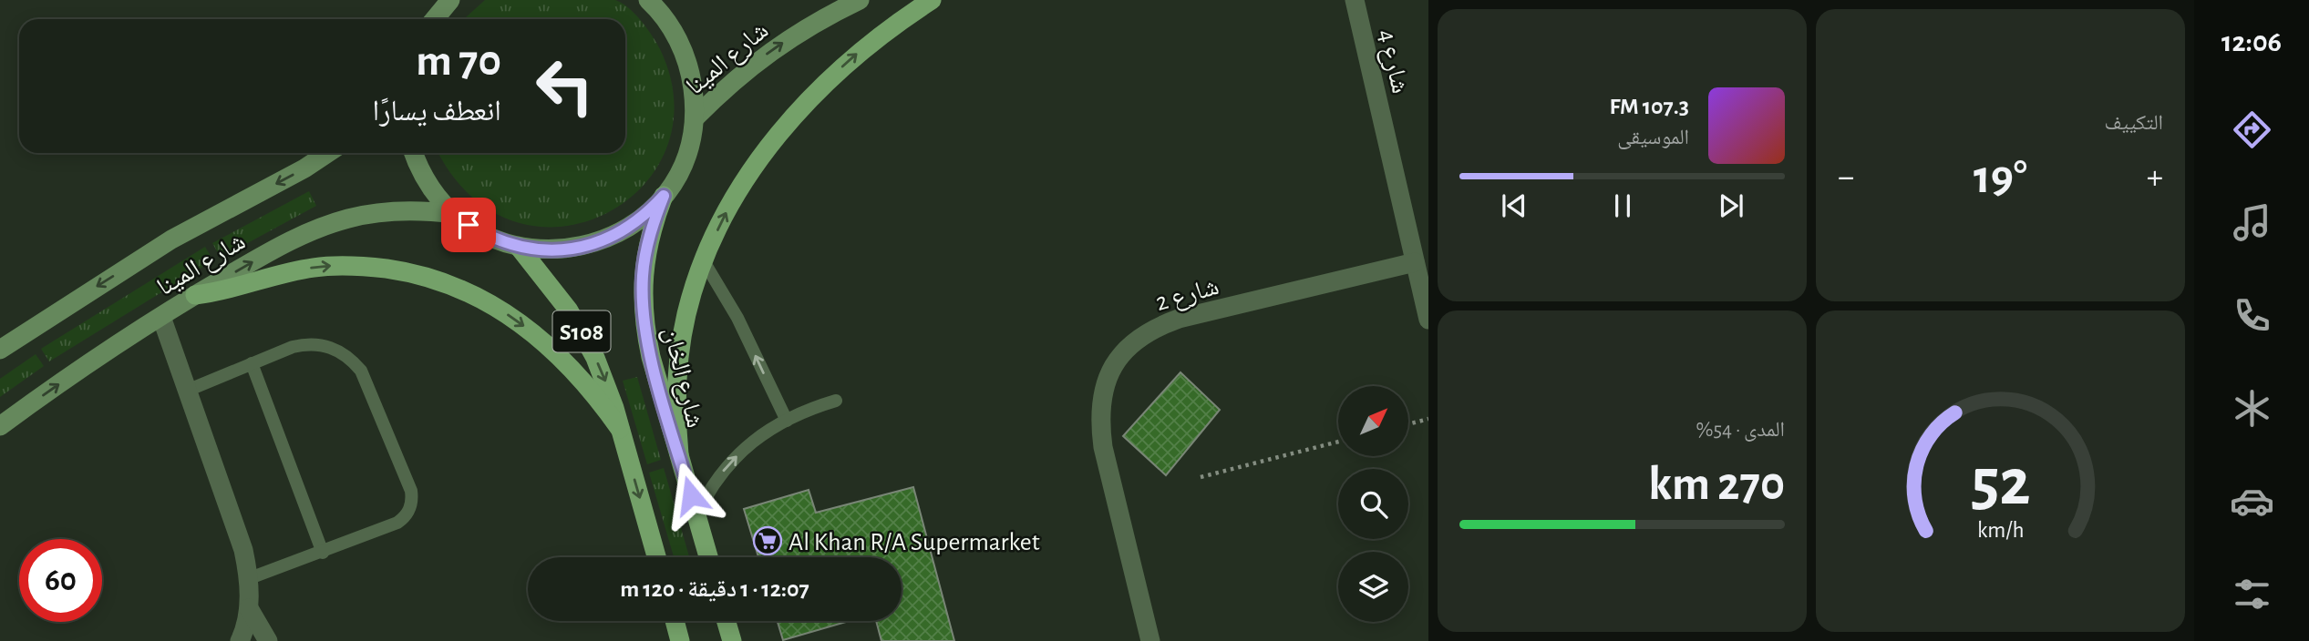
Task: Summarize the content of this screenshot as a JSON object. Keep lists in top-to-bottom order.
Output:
{
  "streets": {
    "main road": ["شارع المينا", "S108", "شارع الخان"],
    "street": ["شارع 4", "شارع 2"]
  },
  "crossings": [
    ["شارع 4", "شارع 2"]
  ],
  "places": {
    "supermarket": ["Al Khan R/A Supermarket"]
  },
  "north": "top right",
  "page": {
    "tabs": "12:06",
    "tile": [
      "التكييف",
      ["المدى · 54%", "270 km"]
    ],
    "turn": ["70 m", "انعطف يسارًا"],
    "song": ["107.3 FM", "الموسيقى"],
    "heat": ["−", "19°", "+"],
    "limit": "60",
    "trip": "12:07 · 1 دقيقة · 120 m",
    "gauge": ["52", "km/h"]
  }
}
